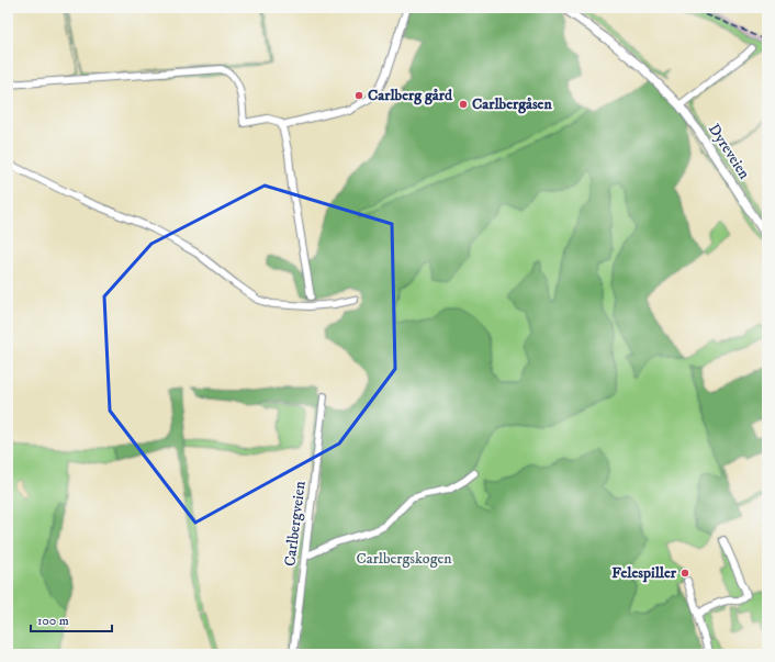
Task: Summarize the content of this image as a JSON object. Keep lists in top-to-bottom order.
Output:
{
  "streets": {
    "main road": ["Dyreveien"],
    "street": ["Carlbergveien"]
  },
  "parks": ["Carlbergskogen"],
  "places": ["Carlberg gård", "Carlbergåsen", "Felespiller"],
  "scale_bar": "100 m"
}
